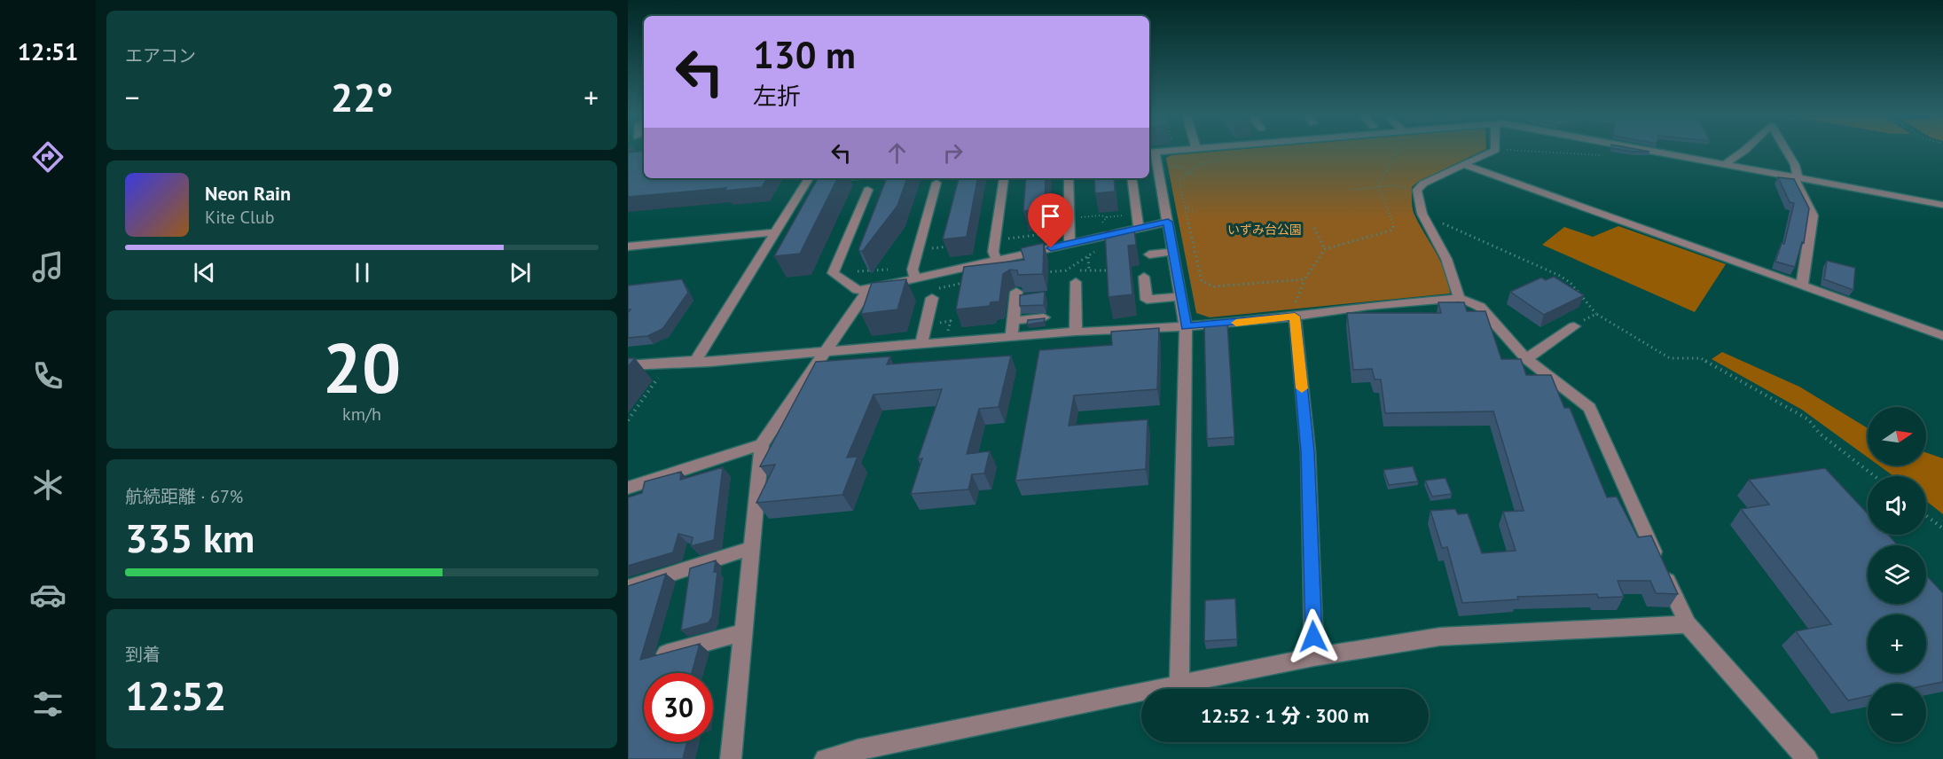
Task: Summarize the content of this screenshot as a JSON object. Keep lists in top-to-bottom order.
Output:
{
  "parks": ["いずみ台公園"],
  "north": "right",
  "page": {
    "tabs": "12:51",
    "tile": [
      "エアコン",
      ["20", "km/h"],
      ["航続距離 · 67%", "335 km"],
      ["到着", "12:52"]
    ],
    "turn": ["130 m", "左折"],
    "heat": ["−", "22°", "+"],
    "song": ["Neon Rain", "Kite Club"],
    "map_buttons": ["+", "−"],
    "limit": "30",
    "trip": "12:52 · 1 分 · 300 m"
  }
}
